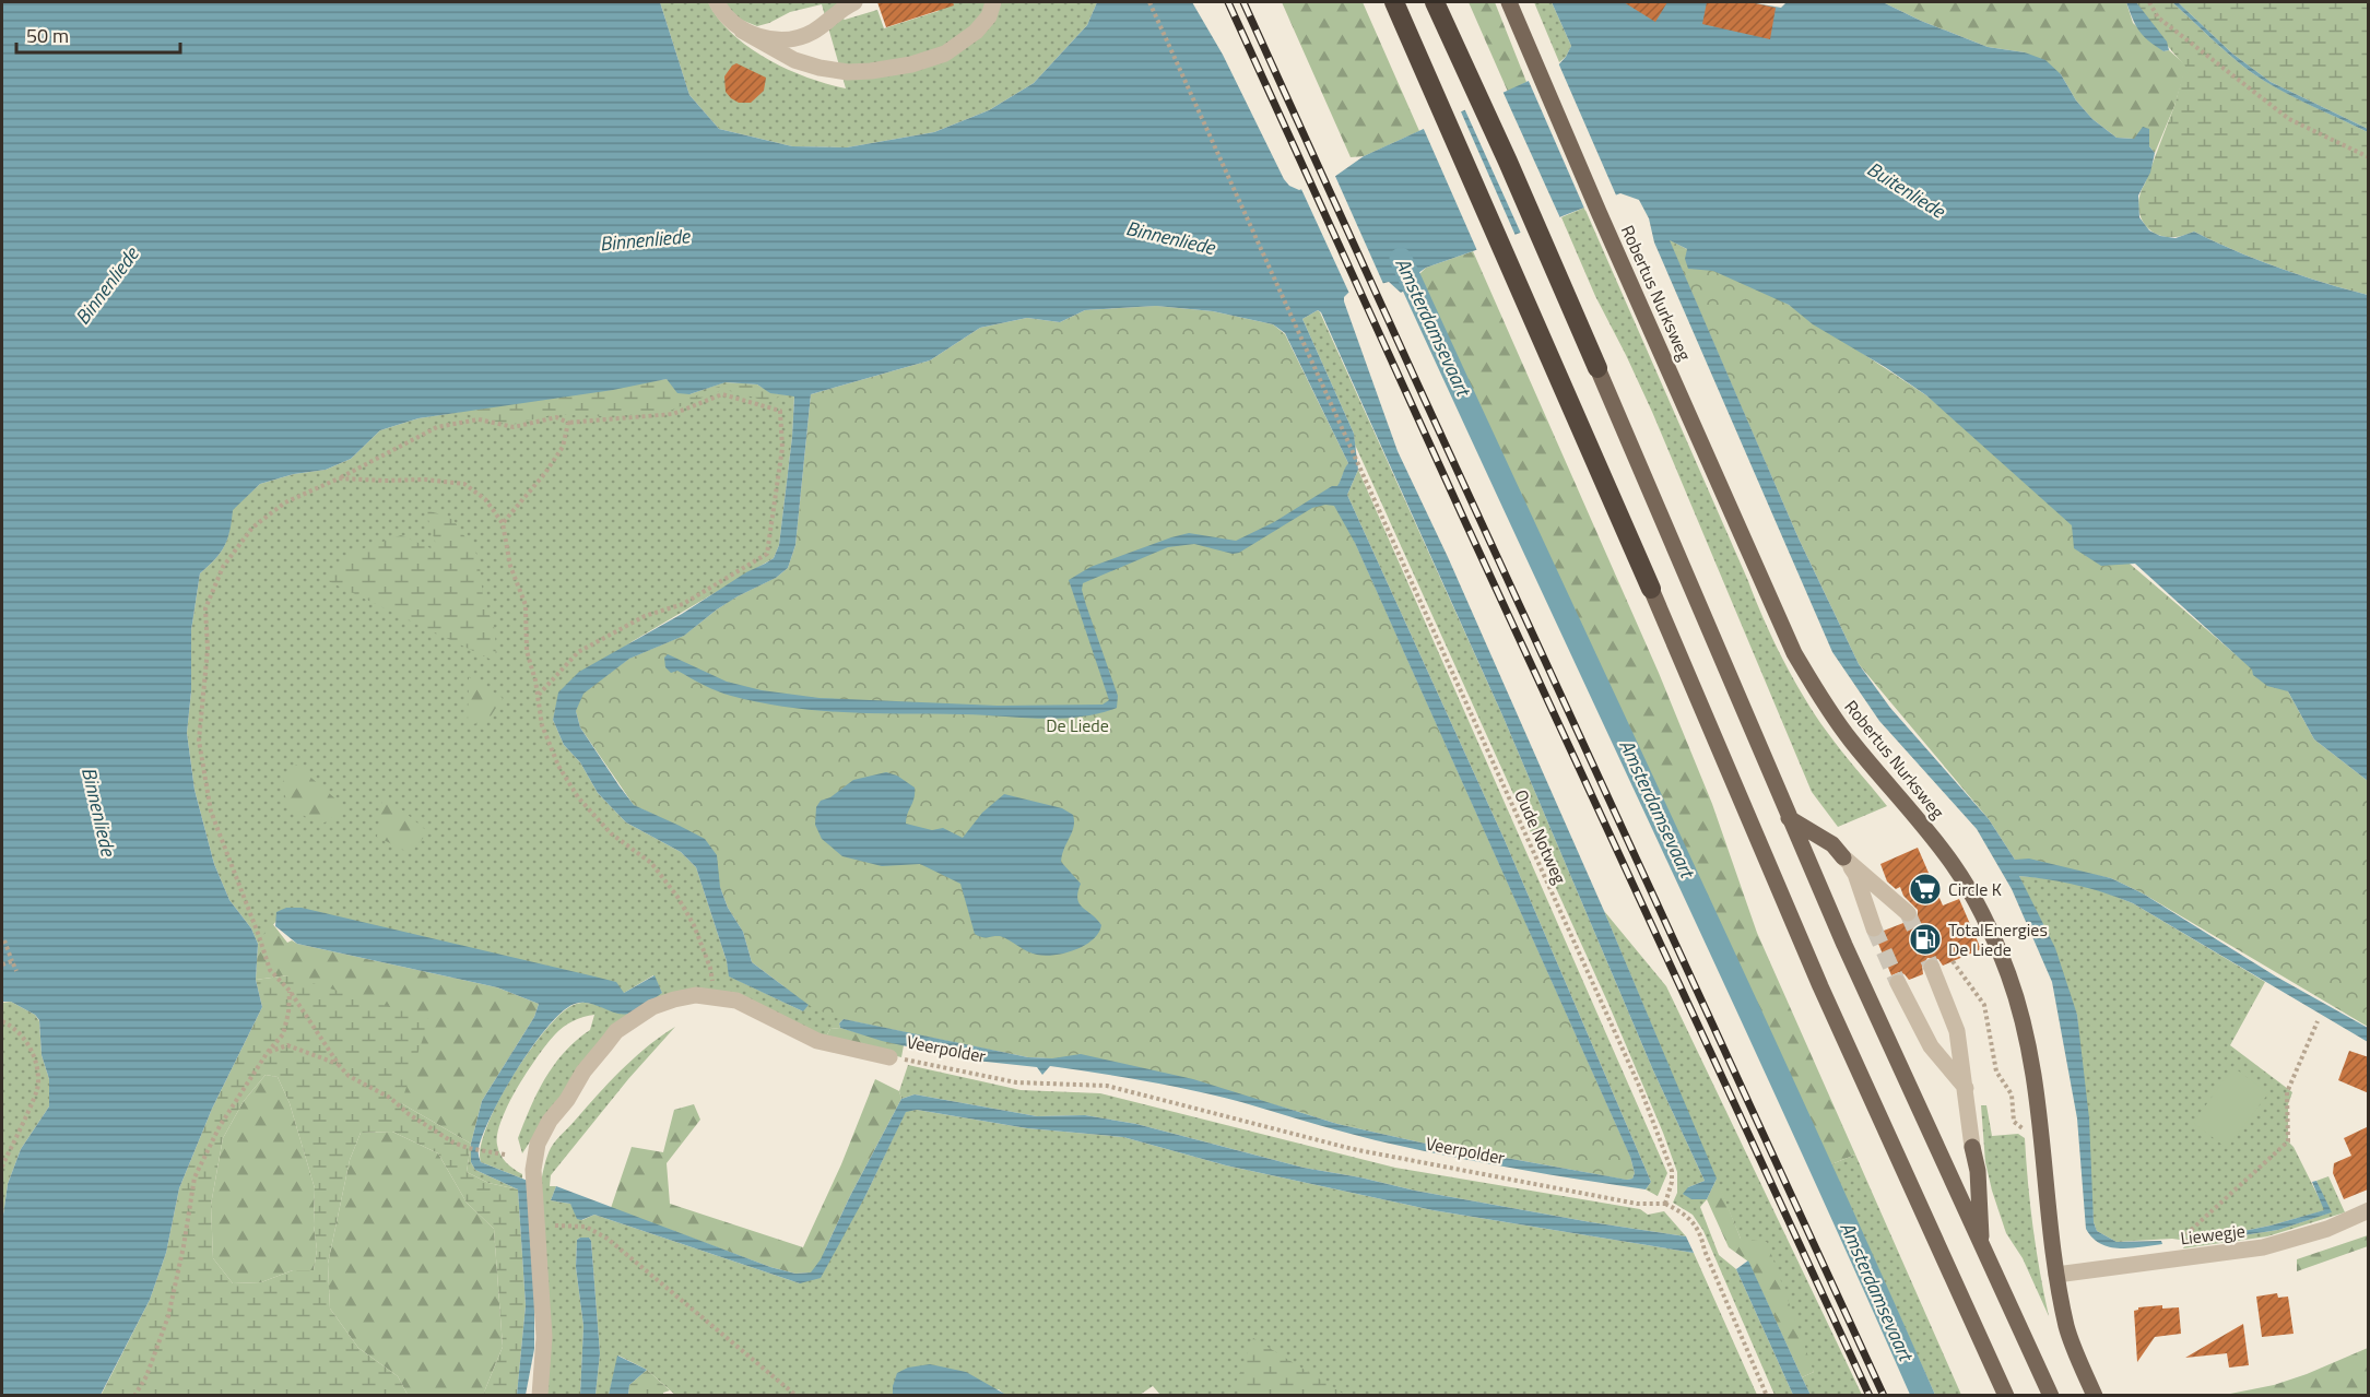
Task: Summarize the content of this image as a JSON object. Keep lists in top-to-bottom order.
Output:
{
  "streets": {
    "main road": ["Robertus Nurksweg"],
    "street": ["Veerpolder", "Liewegje"],
    "path": ["Oude Notweg"]
  },
  "crossings": [
    ["Robertus Nurksweg", "Liewegje"],
    ["Oude Notweg", "Veerpolder"]
  ],
  "water": ["Buitenliede", "Binnenliede", "Amsterdamsevaart"],
  "parks": ["De Liede"],
  "places": {
    "supermarket": ["Circle K"],
    "fuel station": ["TotalEnergies De Liede"]
  },
  "scale_bar": "50 m"
}
